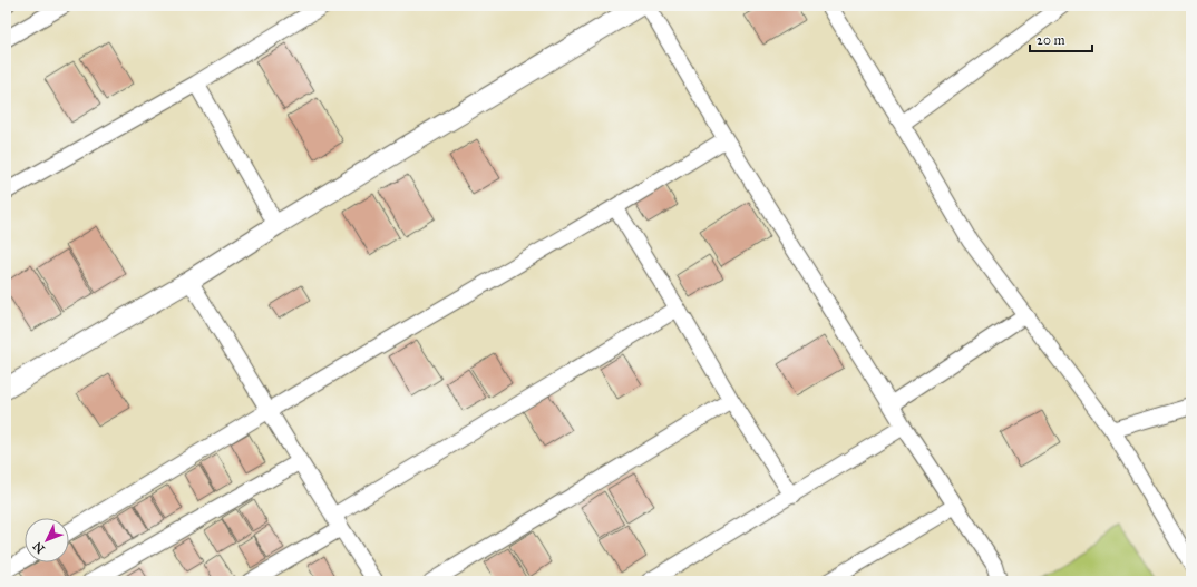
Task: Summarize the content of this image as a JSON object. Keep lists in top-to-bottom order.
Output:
{
  "scale_bar": "20 m",
  "north": "bottom left"
}
